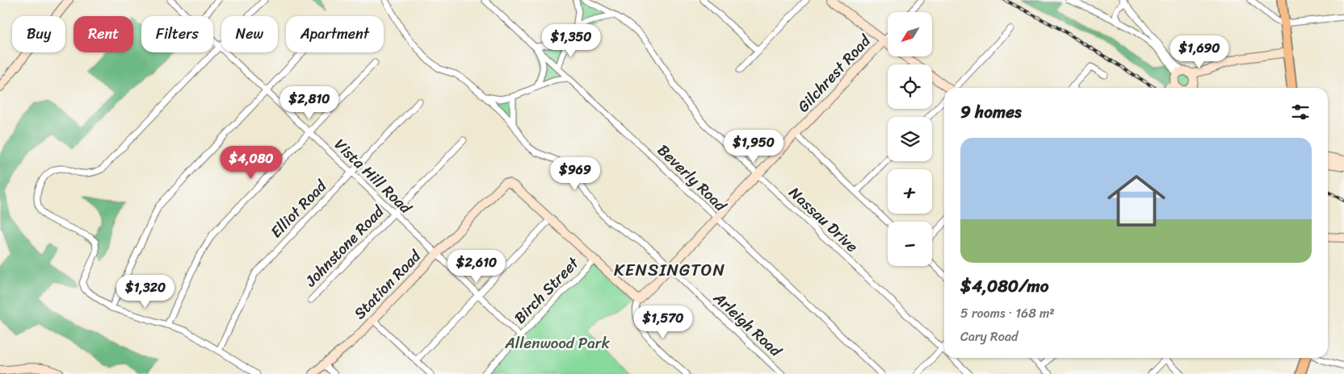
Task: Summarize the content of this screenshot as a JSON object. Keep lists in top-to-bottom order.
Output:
{
  "streets": {
    "street": [
      "Gilchrest Road",
      "Vista Hill Road",
      "Beverly Road",
      "Elliot Road",
      "Nassau Drive",
      "Johnstone Road",
      "Station Road",
      "Birch Street",
      "Arleigh Road"
    ]
  },
  "crossings": [
    ["Gilchrest Road", "Beverly Road"],
    ["Gilchrest Road", "Nassau Drive"],
    ["Gilchrest Road", "Station Road"],
    ["Gilchrest Road", "Arleigh Road"],
    ["Vista Hill Road", "Elliot Road"],
    ["Vista Hill Road", "Johnstone Road"],
    ["Vista Hill Road", "Station Road"],
    ["Vista Hill Road", "Birch Street"],
    ["Station Road", "Birch Street"]
  ],
  "districts": ["KENSINGTON"],
  "parks": ["Allenwood Park"],
  "north": "bottom left",
  "page": {
    "map_buttons": ["+", "−"],
    "chip": [
      "Buy",
      "Rent",
      "Filters",
      "New",
      "Apartment"
    ],
    "price": [
      "$1,350",
      "$1,690",
      "$2,810",
      "$1,950",
      "$4,080",
      "$969",
      "$2,610",
      "$1,320",
      "$1,570"
    ],
    "heading": "9 homes",
    "list": [
      {
        "name": "$4,080/mo",
        "note": "5 rooms · 168 m² · Cary Road"
      }
    ]
  }
}
